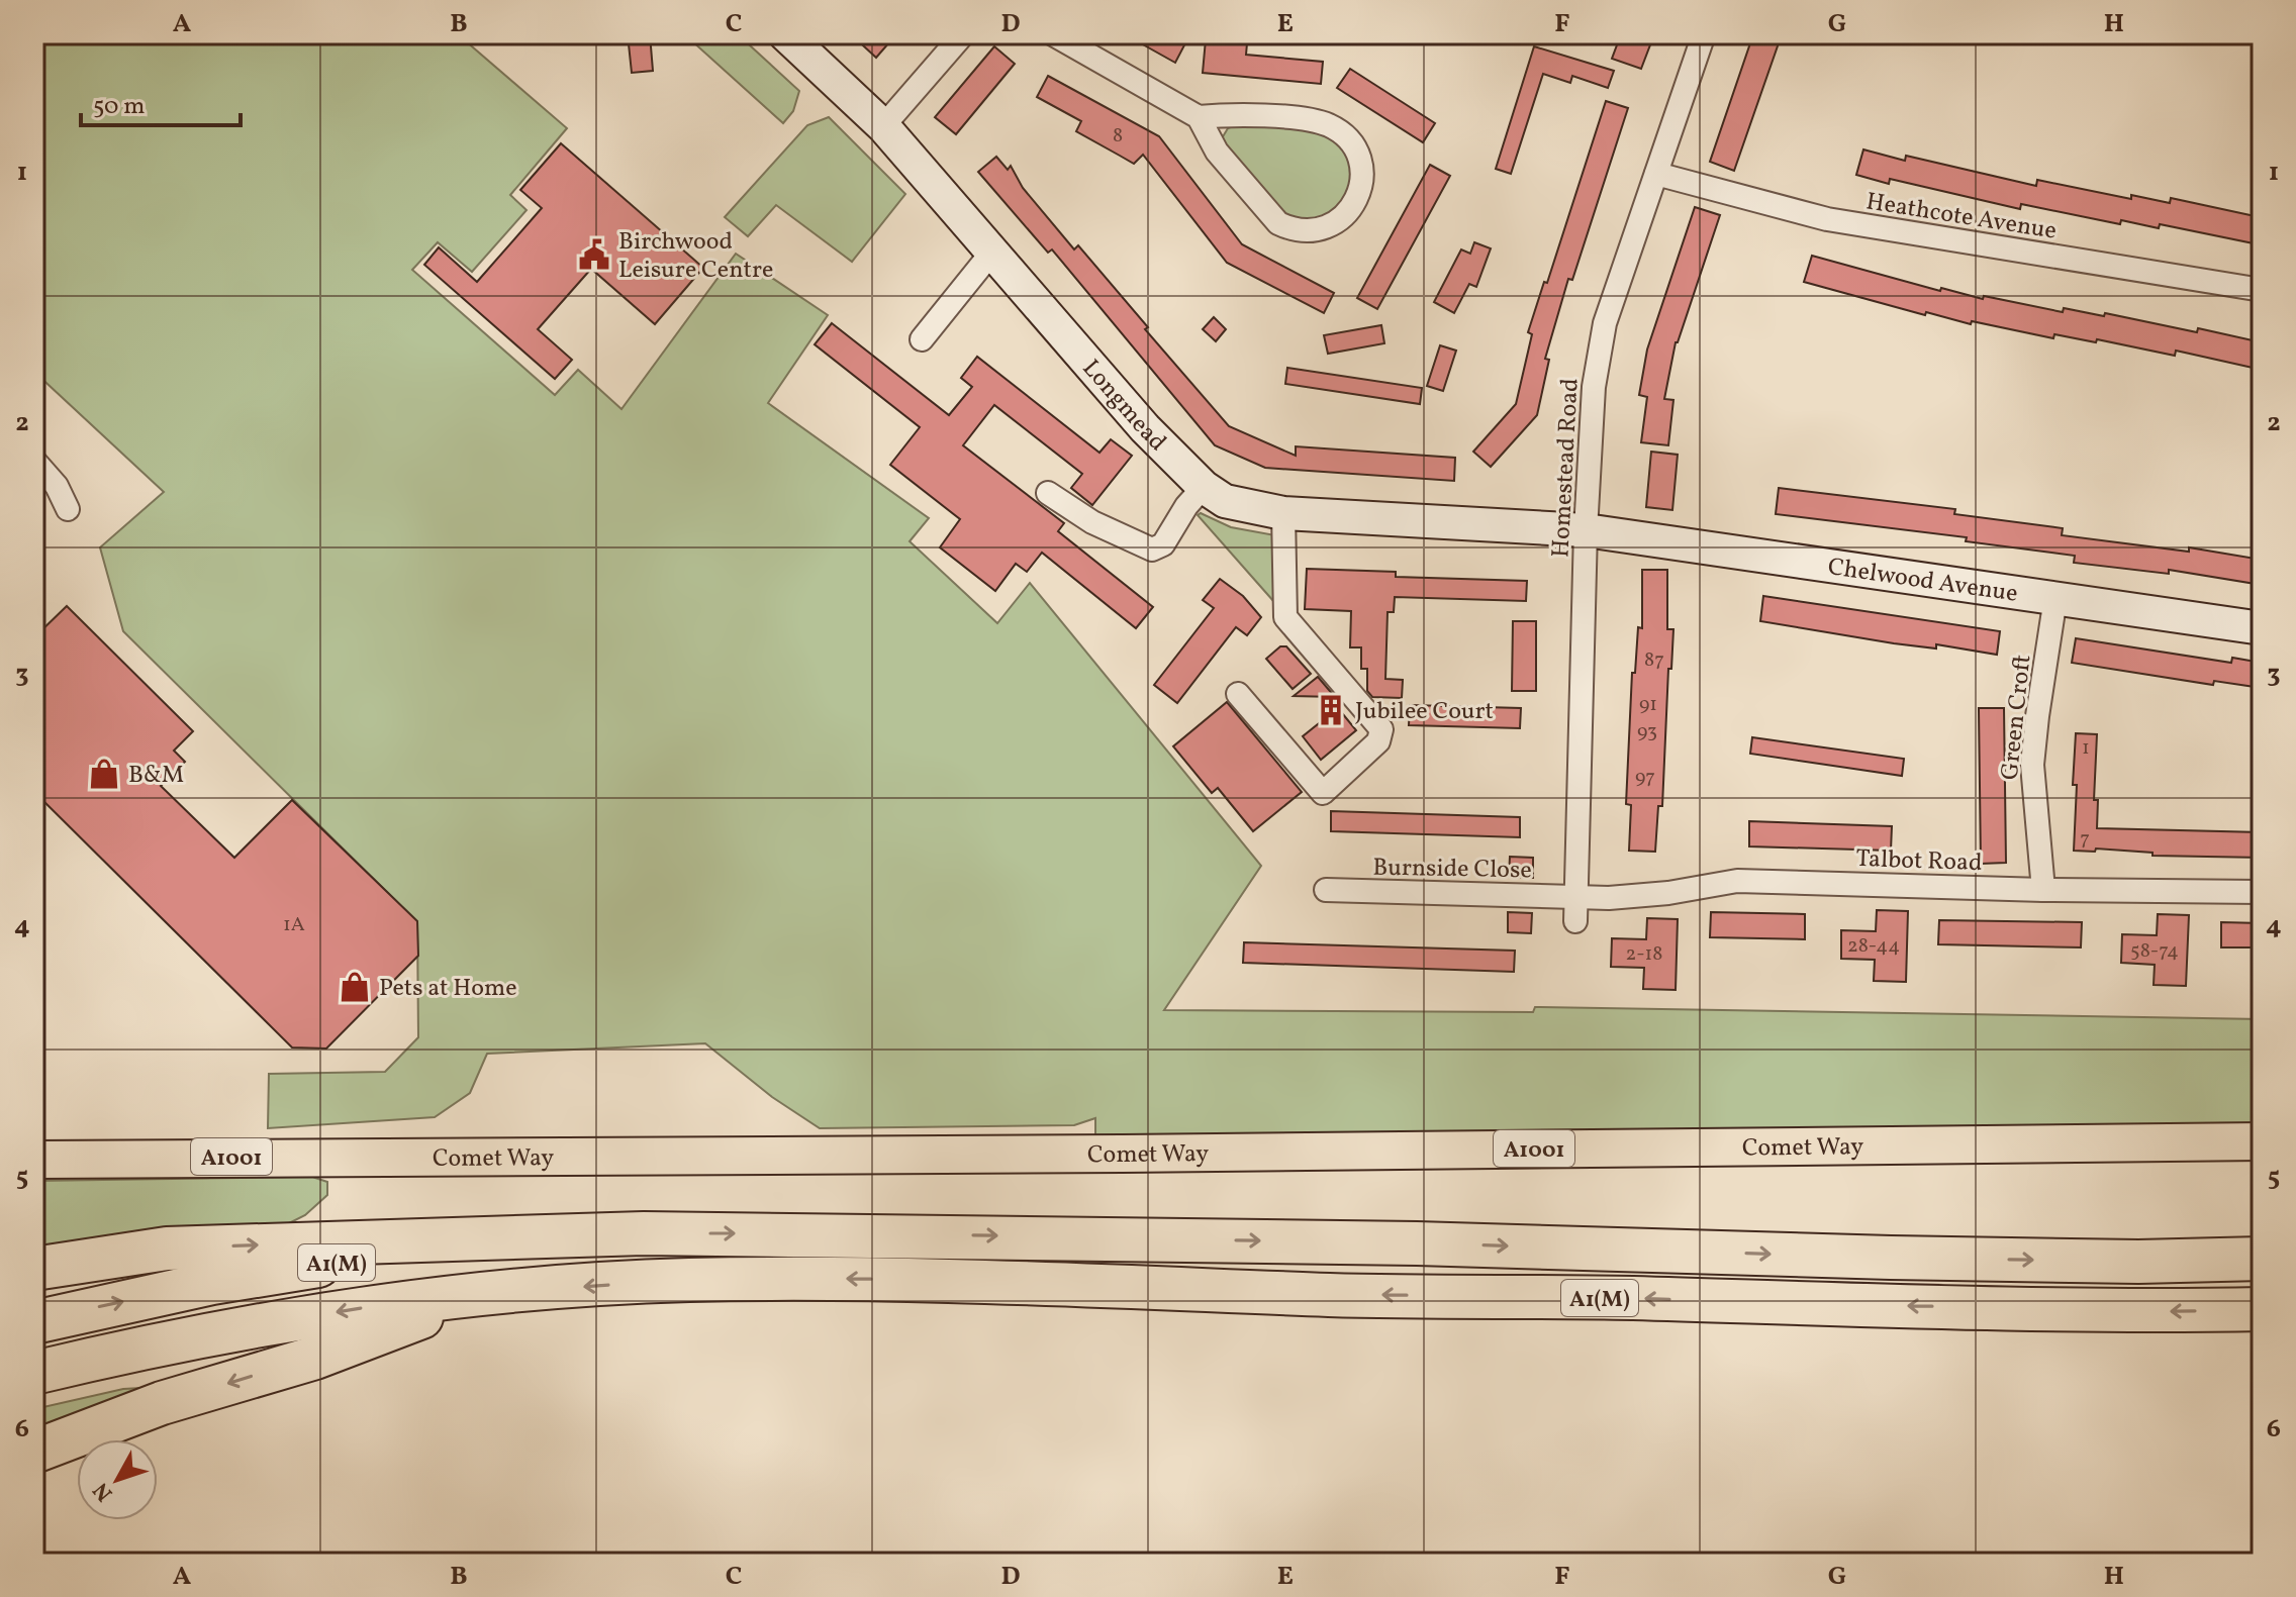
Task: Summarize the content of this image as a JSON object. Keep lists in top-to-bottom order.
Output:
{
  "streets": {
    "highway": ["A1(M)"],
    "main road": ["Comet Way", "A1001"],
    "street": [
      "Heathcote Avenue",
      "Longmead",
      "Homestead Road",
      "Chelwood Avenue",
      "Green Croft",
      "Talbot Road",
      "Burnside Close"
    ]
  },
  "crossings": [
    ["Heathcote Avenue", "Homestead Road"],
    ["Longmead", "Homestead Road"],
    ["Longmead", "Chelwood Avenue"],
    ["Homestead Road", "Chelwood Avenue"],
    ["Homestead Road", "Talbot Road"],
    ["Homestead Road", "Burnside Close"],
    ["Chelwood Avenue", "Green Croft"],
    ["Green Croft", "Talbot Road"],
    ["Talbot Road", "Burnside Close"]
  ],
  "places": {
    "public building": ["Birchwood Leisure Centre"],
    "building": ["Jubilee Court"],
    "shop": ["B&M", "Pets at Home"]
  },
  "house_numbers": [
    "8",
    "87",
    "91",
    "93",
    "1",
    "97",
    "7",
    "1A",
    "28-44",
    "58-74",
    "2-18"
  ],
  "scale_bar": "50 m",
  "north": "bottom left",
  "grid": {
    "columns": [
      "A",
      "B",
      "C",
      "D",
      "E",
      "F",
      "G",
      "H"
    ],
    "rows": [
      "1",
      "2",
      "3",
      "4",
      "5",
      "6"
    ]
  }
}
